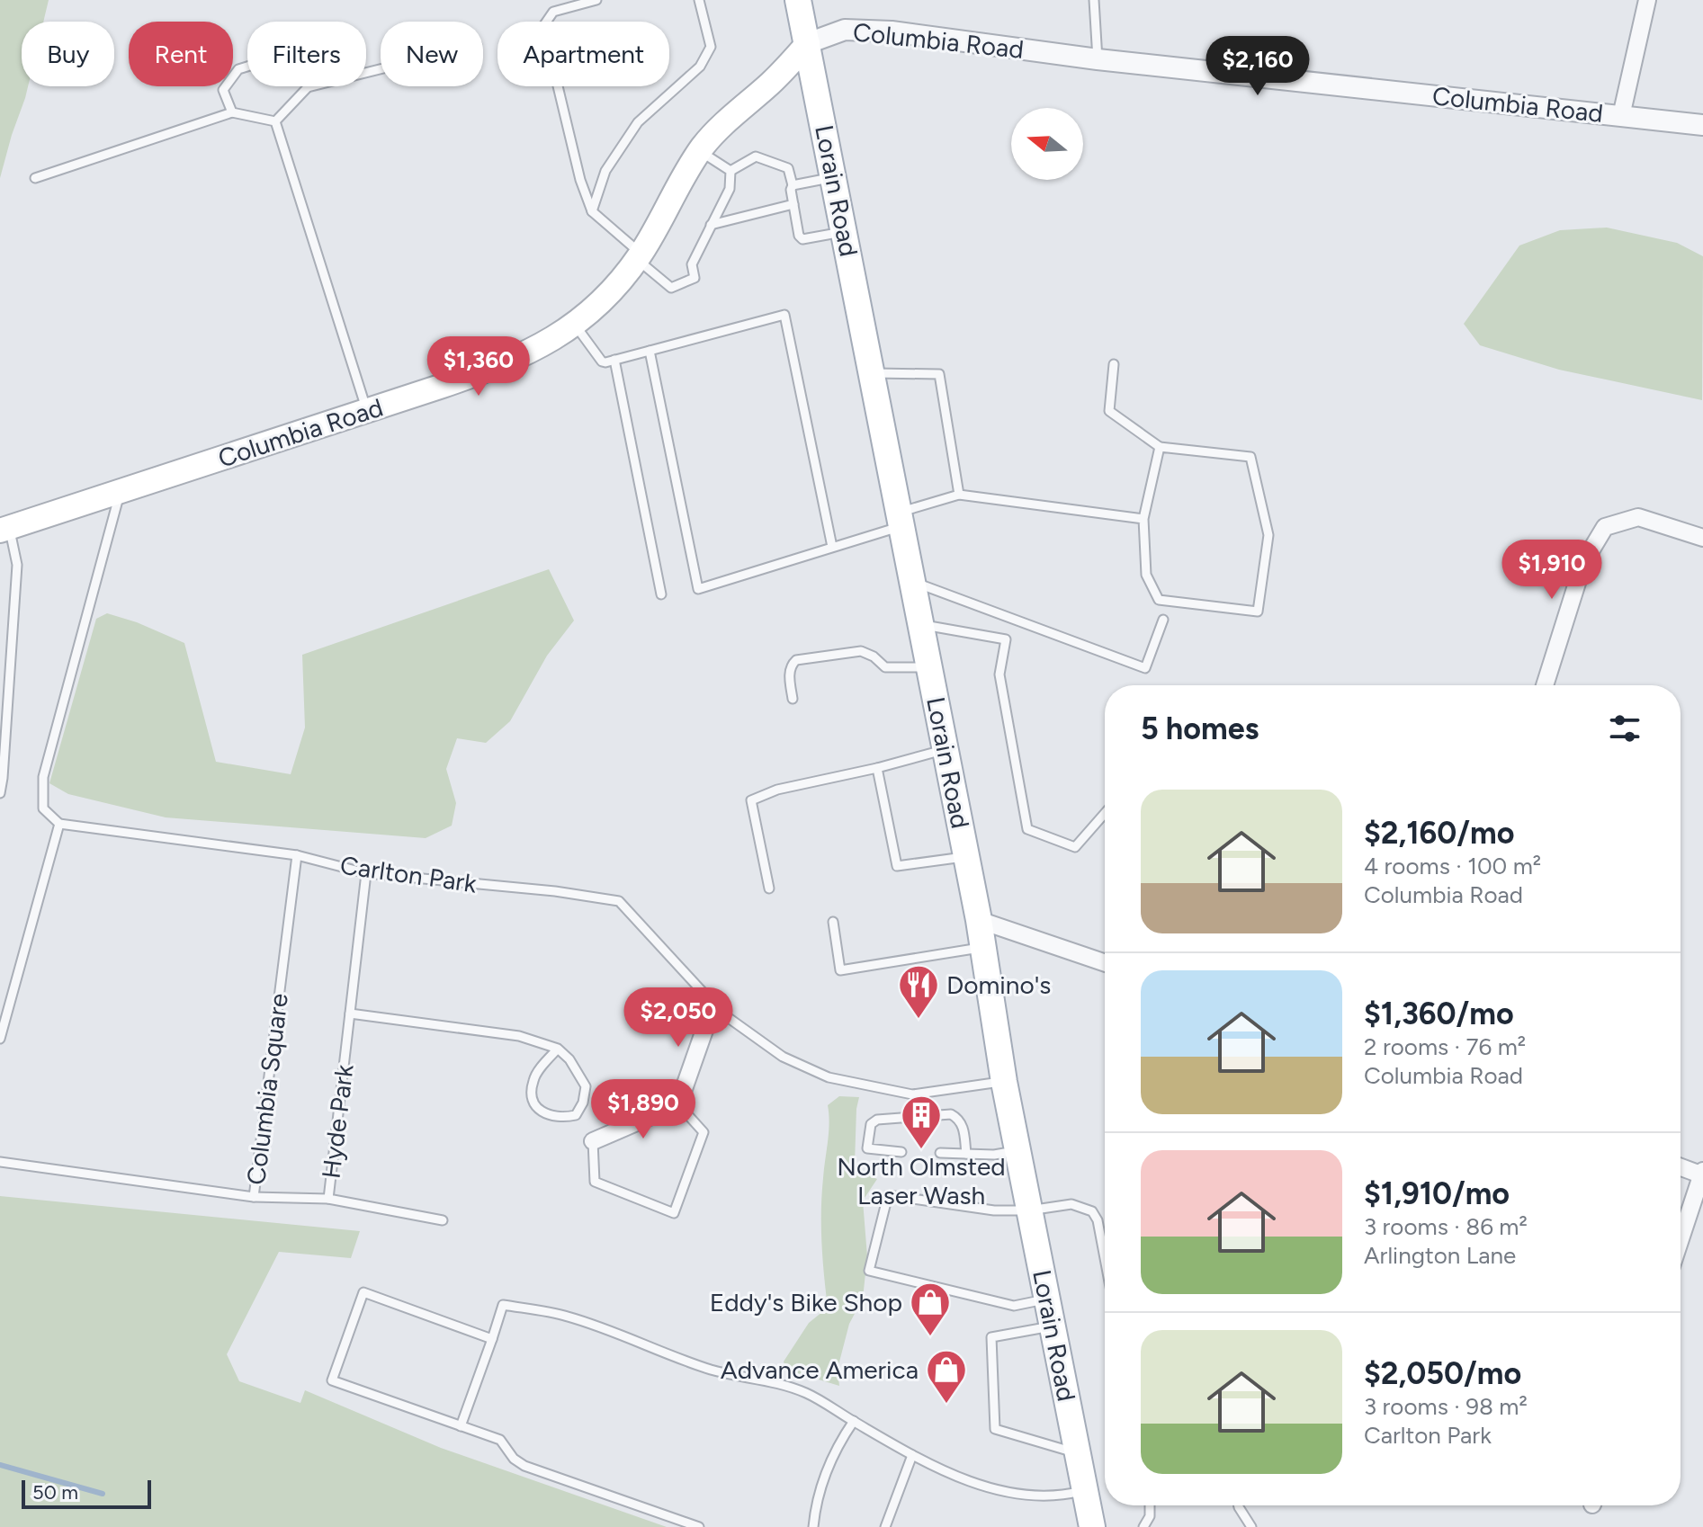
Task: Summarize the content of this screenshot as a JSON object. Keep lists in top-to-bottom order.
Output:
{
  "streets": {
    "main road": ["Columbia Road", "Lorain Road"],
    "lane": ["Carlton Park", "Columbia Square", "Hyde Park"]
  },
  "crossings": [
    ["Columbia Road", "Lorain Road"],
    ["Lorain Road", "Carlton Park"],
    ["Carlton Park", "Columbia Square"],
    ["Carlton Park", "Hyde Park"]
  ],
  "places": {
    "restaurant": ["Domino's"],
    "building": ["North Olmsted Laser Wash"],
    "shop": ["Eddy's Bike Shop", "Advance America"]
  },
  "scale_bar": "50 m",
  "north": "left",
  "page": {
    "chip": [
      "Buy",
      "Rent",
      "Filters",
      "New",
      "Apartment"
    ],
    "price": [
      "$2,160",
      "$1,360",
      "$1,910",
      "$2,050",
      "$1,890"
    ],
    "heading": "5 homes",
    "list": [
      {
        "name": "$2,160/mo",
        "note": "4 rooms · 100 m² · Columbia Road"
      },
      {
        "name": "$1,360/mo",
        "note": "2 rooms · 76 m² · Columbia Road"
      },
      {
        "name": "$1,910/mo",
        "note": "3 rooms · 86 m² · Arlington Lane"
      },
      {
        "name": "$2,050/mo",
        "note": "3 rooms · 98 m² · Carlton Park"
      }
    ],
    "scale": "50 m"
  }
}
